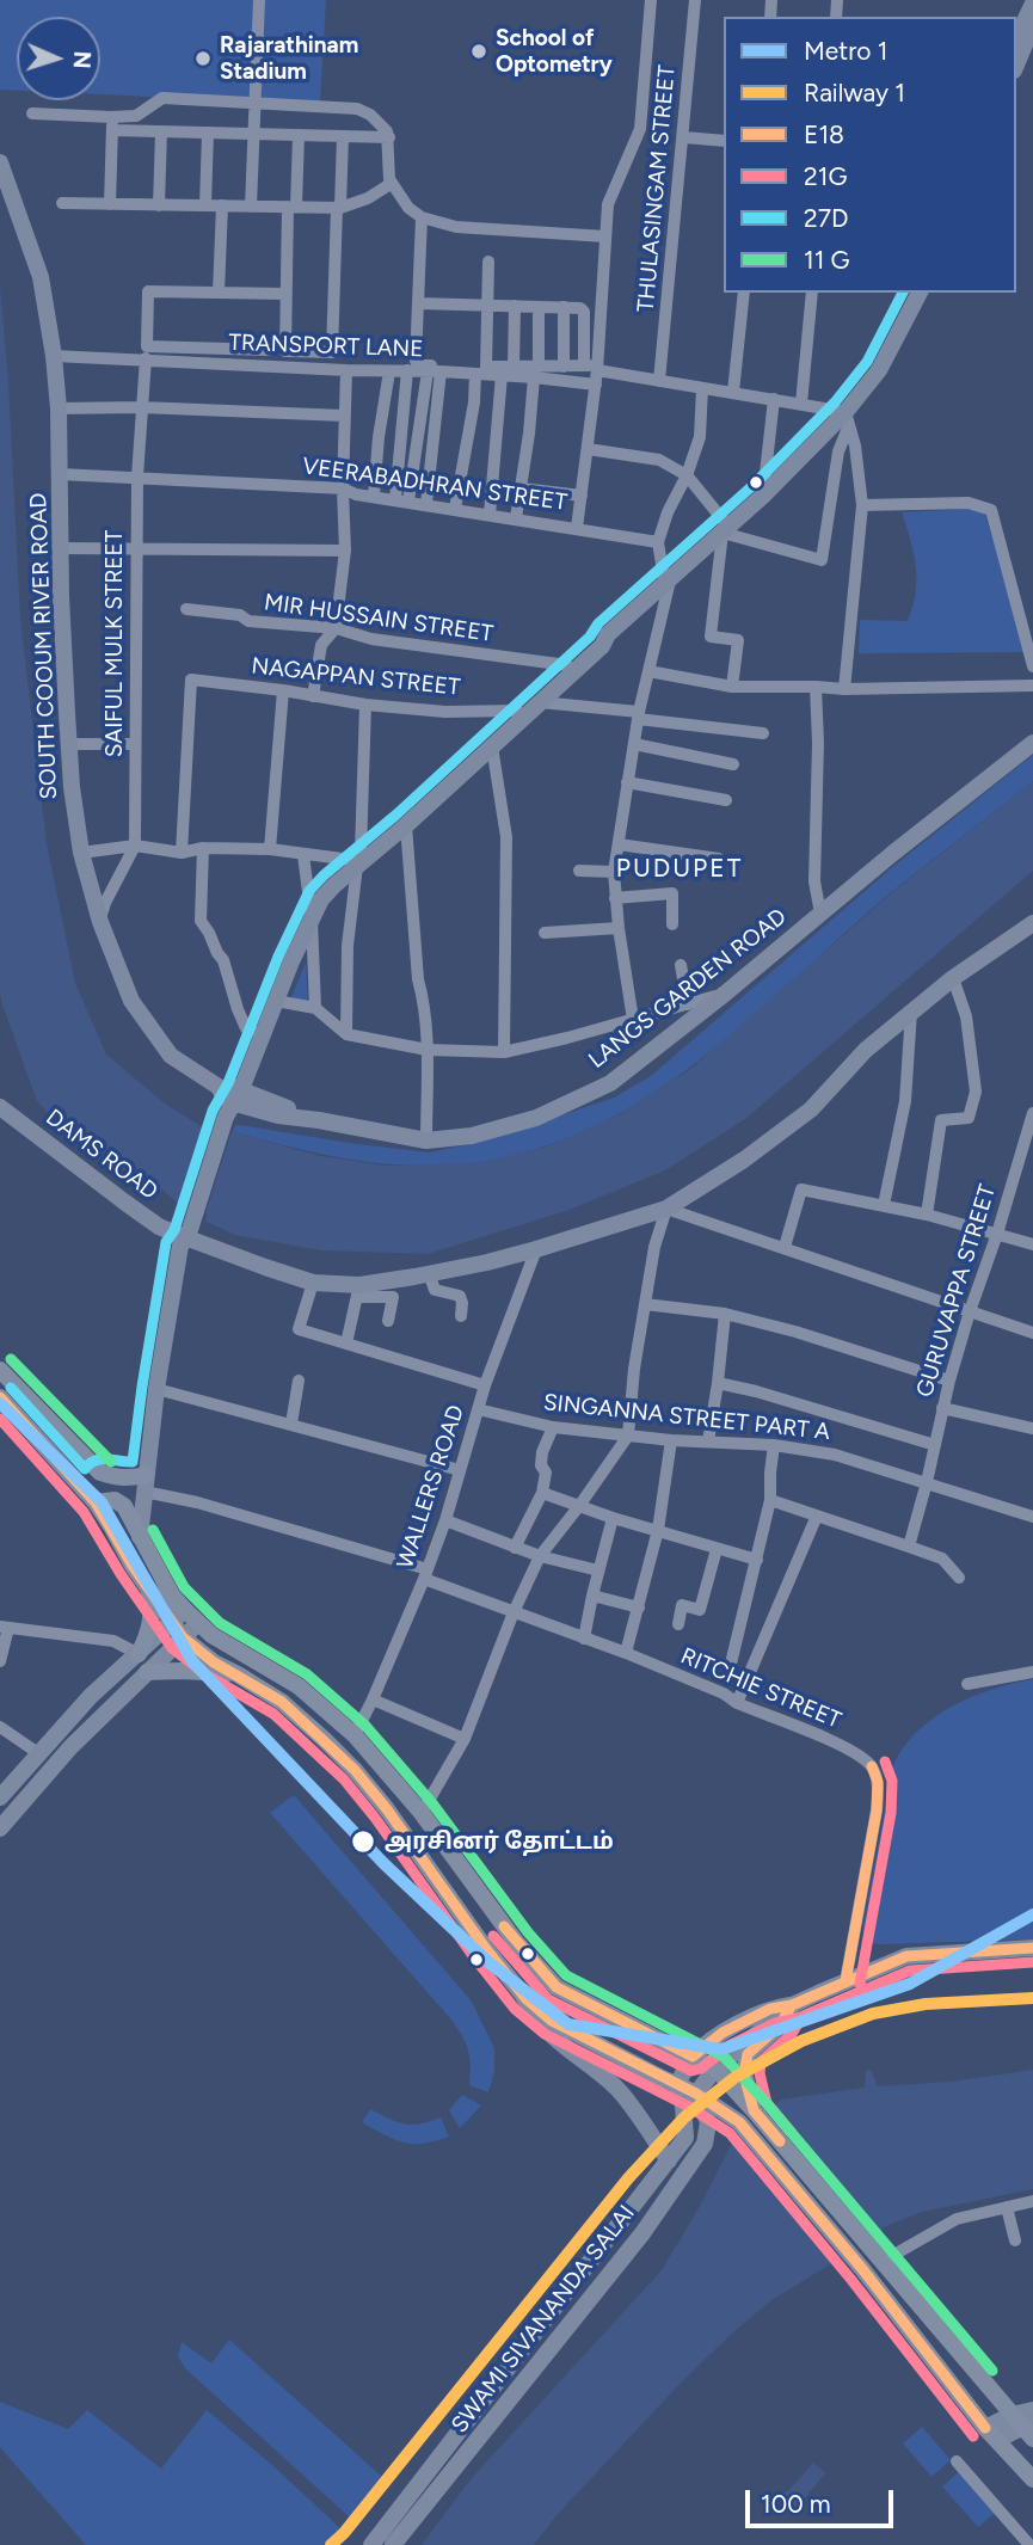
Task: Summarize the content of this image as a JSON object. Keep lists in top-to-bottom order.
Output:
{
  "streets": {
    "street": [
      "THULASINGAM STREET",
      "TRANSPORT LANE",
      "VEERABADHRAN STREET",
      "MIR HUSSAIN STREET",
      "SAIFUL MULK STREET",
      "SOUTH COOUM RIVER ROAD",
      "NAGAPPAN STREET",
      "LANGS GARDEN ROAD",
      "DAMS ROAD",
      "GURUVAPPA STREET",
      "SINGANNA STREET PART A",
      "WALLERS ROAD",
      "RITCHIE STREET",
      "SWAMI SIVANANDA SALAI"
    ]
  },
  "crossings": [
    ["TRANSPORT LANE", "SAIFUL MULK STREET"],
    ["TRANSPORT LANE", "SOUTH COOUM RIVER ROAD"],
    ["VEERABADHRAN STREET", "SAIFUL MULK STREET"],
    ["VEERABADHRAN STREET", "SOUTH COOUM RIVER ROAD"],
    ["SAIFUL MULK STREET", "SOUTH COOUM RIVER ROAD"],
    ["SOUTH COOUM RIVER ROAD", "LANGS GARDEN ROAD"],
    ["DAMS ROAD", "WALLERS ROAD"],
    ["GURUVAPPA STREET", "SINGANNA STREET PART A"],
    ["SINGANNA STREET PART A", "WALLERS ROAD"],
    ["WALLERS ROAD", "RITCHIE STREET"]
  ],
  "districts": ["PUDUPET"],
  "places": ["School of Optometry", "Rajarathinam Stadium", "அரசினர் தோட்டம்"],
  "lines": [
    "transit line 27D",
    "transit line E18",
    "metro line 1",
    "transit line 21G",
    "rail line 1"
  ],
  "legend": [
    "Metro 1",
    "Railway 1",
    "E18",
    "21G",
    "27D",
    "11 G"
  ],
  "scale_bar": "100 m",
  "north": "right"
}
